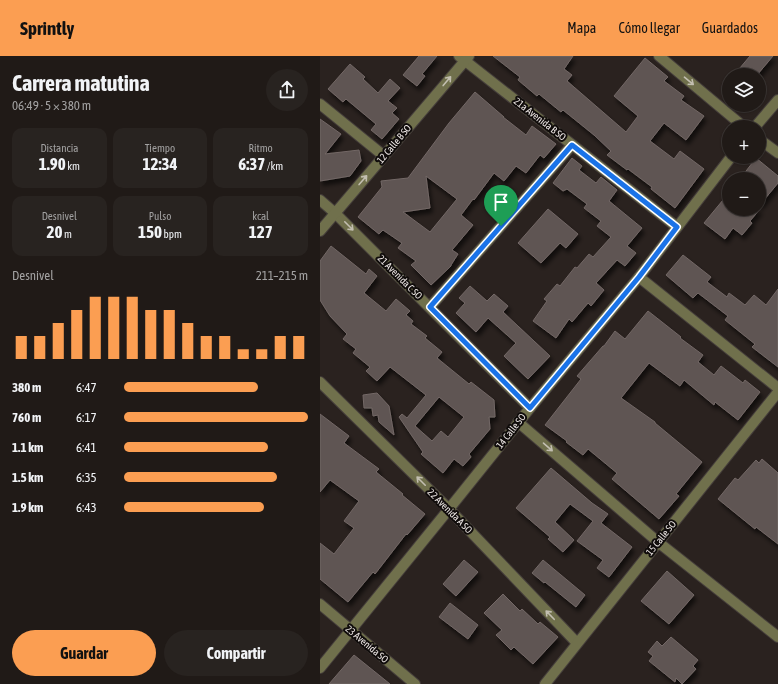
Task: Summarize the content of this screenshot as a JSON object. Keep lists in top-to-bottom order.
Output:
{
  "streets": {
    "street": [
      "21a Avenida B SO",
      "12 Calle B SO",
      "21 Avenida C SO",
      "14 Calle SO",
      "22 Avenida A SO",
      "15 Calle SO",
      "23 Avenida SO"
    ]
  },
  "crossings": [
    ["21a Avenida B SO", "12 Calle B SO"],
    ["21a Avenida B SO", "14 Calle SO"],
    ["12 Calle B SO", "21 Avenida C SO"],
    ["21 Avenida C SO", "14 Calle SO"],
    ["14 Calle SO", "22 Avenida A SO"],
    ["14 Calle SO", "23 Avenida SO"],
    ["22 Avenida A SO", "15 Calle SO"]
  ],
  "one_way": ["12 Calle B SO", "21 Avenida C SO", "22 Avenida A SO"],
  "page": {
    "header": "Sprintly",
    "nav": ["Mapa", "Cómo llegar", "Guardados"],
    "heading": ["Carrera matutina", "06:49 · 5 × 380 m"],
    "map_buttons": ["+", "−"],
    "stats": [
      ["Distancia", "1.90 km"],
      ["Tiempo", "12:34"],
      ["Ritmo", "6:37 /km"],
      ["Desnivel", "20 m"],
      ["Pulso", "150 bpm"],
      ["kcal", "127"]
    ],
    "chart": ["Desnivel", "211–215 m"],
    "list": [
      {
        "name": "380 m",
        "note": "6:47"
      },
      {
        "name": "760 m",
        "note": "6:17"
      },
      {
        "name": "1.1 km",
        "note": "6:41"
      },
      {
        "name": "1.5 km",
        "note": "6:35"
      },
      {
        "name": "1.9 km",
        "note": "6:43"
      }
    ],
    "buttons": ["Guardar", "Compartir"]
  }
}
